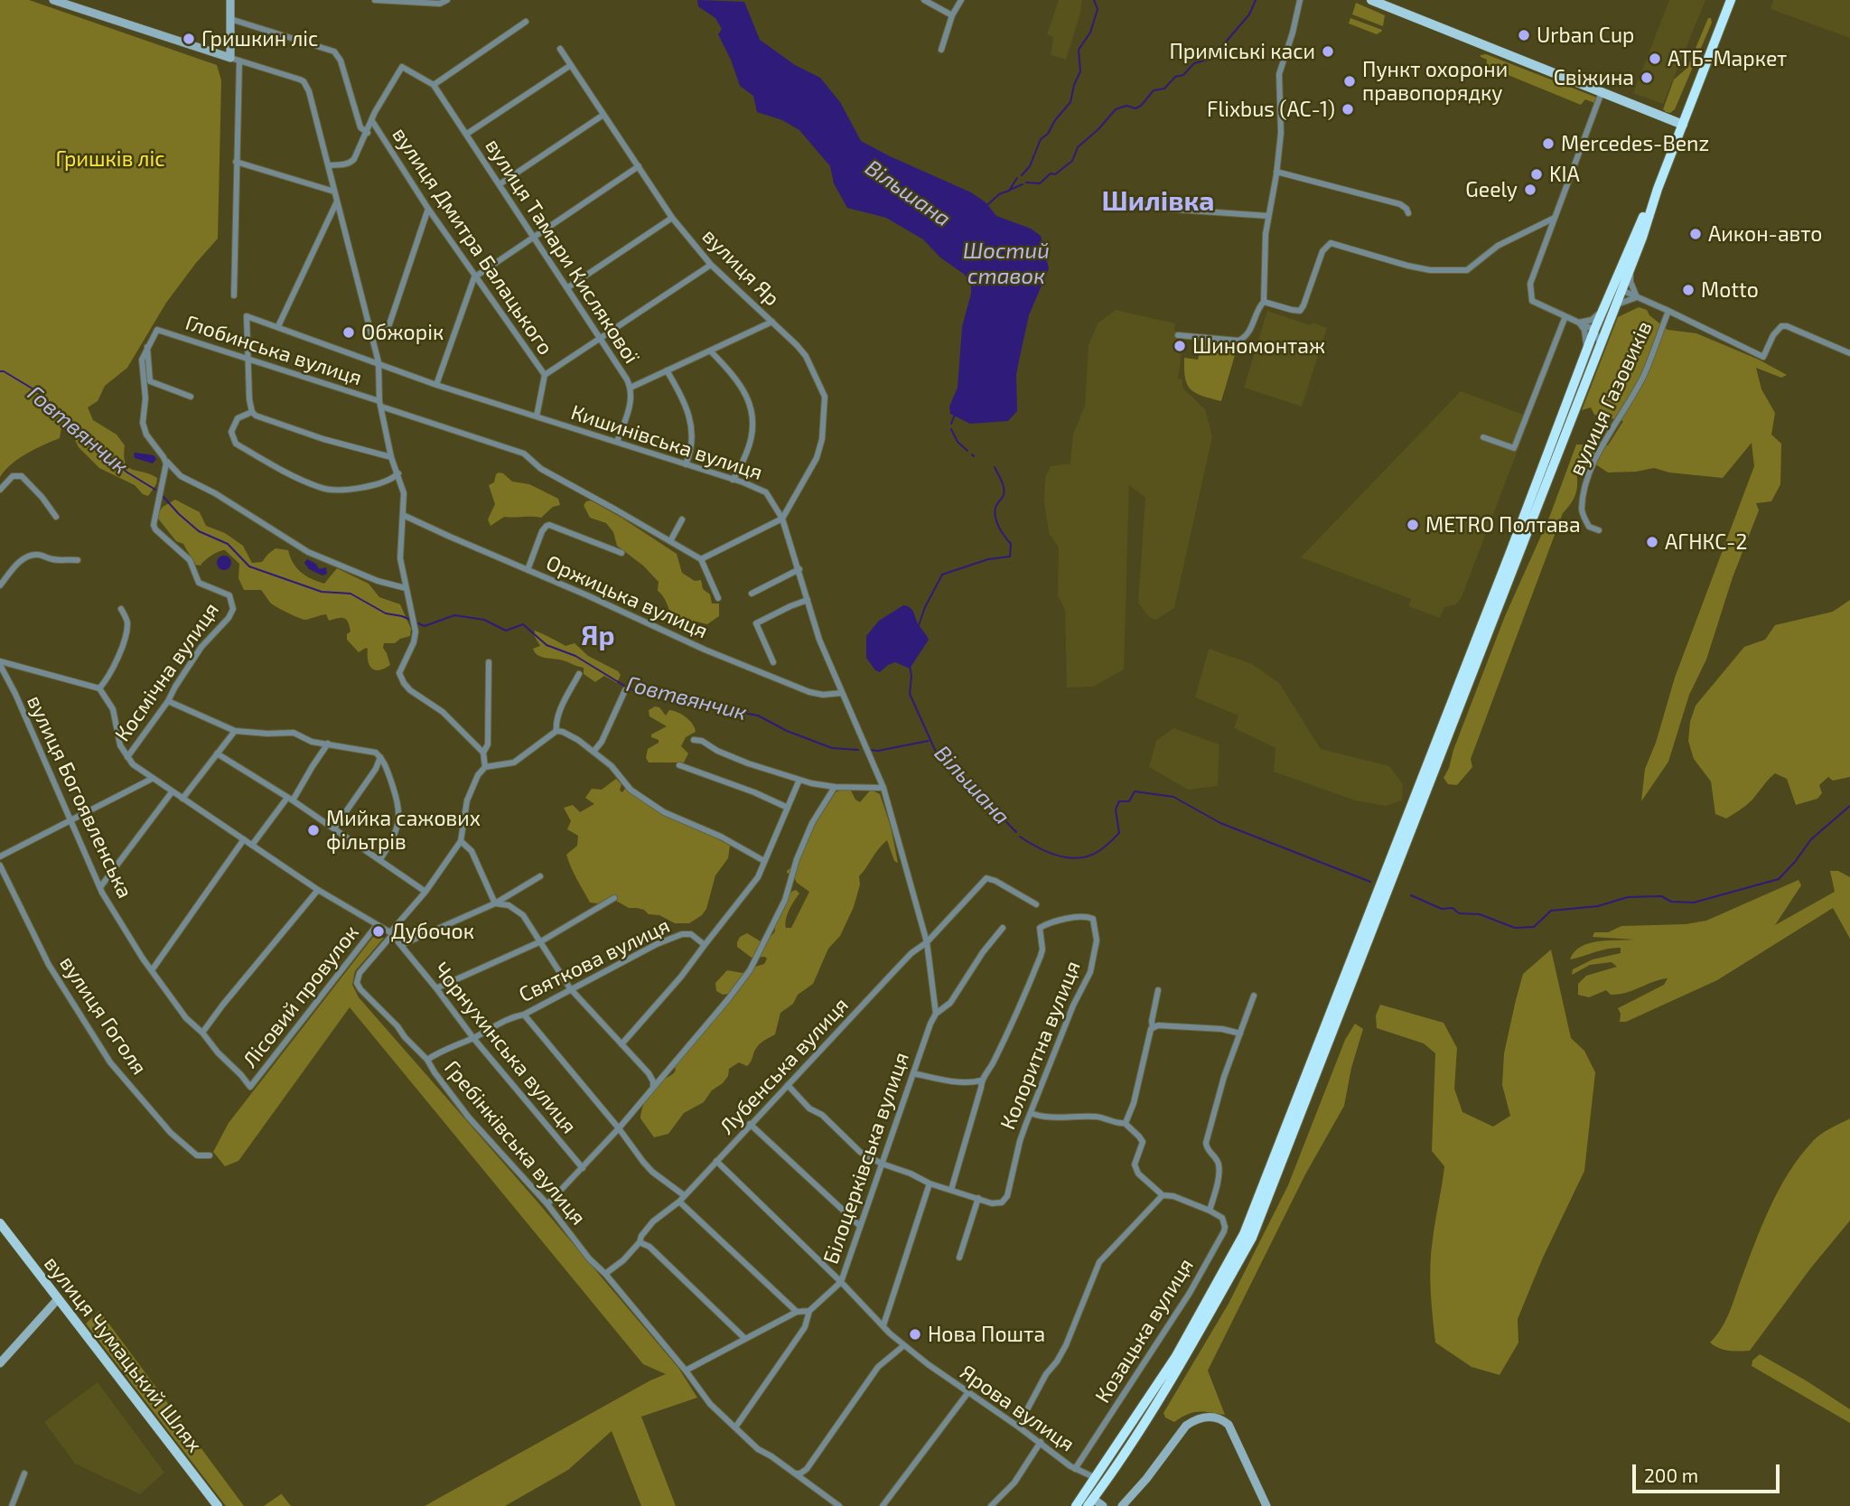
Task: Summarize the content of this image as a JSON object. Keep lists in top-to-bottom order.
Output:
{
  "streets": {
    "main road": ["вулиця Чумацький Шлях"],
    "street": [
      "вулиця Дмитра Балацького",
      "вулиця Тамари Кислякової",
      "вулиця Яр",
      "Глобинська вулиця",
      "вулиця Газовиків",
      "Кишинівська вулиця",
      "Оржицька вулиця",
      "Космічна вулиця",
      "вулиця Богоявленська",
      "Святкова вулиця",
      "Лісовий провулок",
      "вулиця Гоголя",
      "Колоритна вулиця",
      "Чорнухинська вулиця",
      "Лубенська вулиця",
      "Гребінківська вулиця",
      "Білоцерківська вулиця",
      "Козацька вулиця",
      "Ярова вулиця"
    ]
  },
  "crossings": [
    ["вулиця Дмитра Балацького", "Кишинівська вулиця"],
    ["вулиця Тамари Кислякової", "Кишинівська вулиця"],
    ["вулиця Яр", "Кишинівська вулиця"],
    ["Глобинська вулиця", "Кишинівська вулиця"],
    ["Кишинівська вулиця", "Оржицька вулиця"],
    ["Кишинівська вулиця", "Лубенська вулиця"],
    ["Кишинівська вулиця", "Білоцерківська вулиця"],
    ["Космічна вулиця", "Чорнухинська вулиця"],
    ["вулиця Богоявленська", "Лісовий провулок"],
    ["Святкова вулиця", "Чорнухинська вулиця"],
    ["Святкова вулиця", "Гребінківська вулиця"],
    ["Лісовий провулок", "Чорнухинська вулиця"],
    ["Чорнухинська вулиця", "Гребінківська вулиця"],
    ["Лубенська вулиця", "Гребінківська вулиця"],
    ["Лубенська вулиця", "Ярова вулиця"],
    ["Білоцерківська вулиця", "Ярова вулиця"],
    ["Козацька вулиця", "Ярова вулиця"]
  ],
  "districts": ["Шилівка", "Яр"],
  "water": ["Вільшана", "Шостий ставок", "Говтвянчик"],
  "parks": ["Гришків ліс"],
  "places": [
    "Urban Cup",
    "Гришкин ліс",
    "Приміські каси",
    "АТБ-Маркет",
    "Свіжина",
    "Пункт охорони правопорядку",
    "Flixbus (АС-1)",
    "Mercedes-Benz",
    "KIA",
    "Geely",
    "Аикон-авто",
    "Motto",
    "Обжорік",
    "Шиномонтаж",
    "METRO Полтава",
    "АГНКС-2",
    "Мийка сажових фільтрів",
    "Дубочок",
    "Нова Пошта"
  ],
  "scale_bar": "200 m"
}
